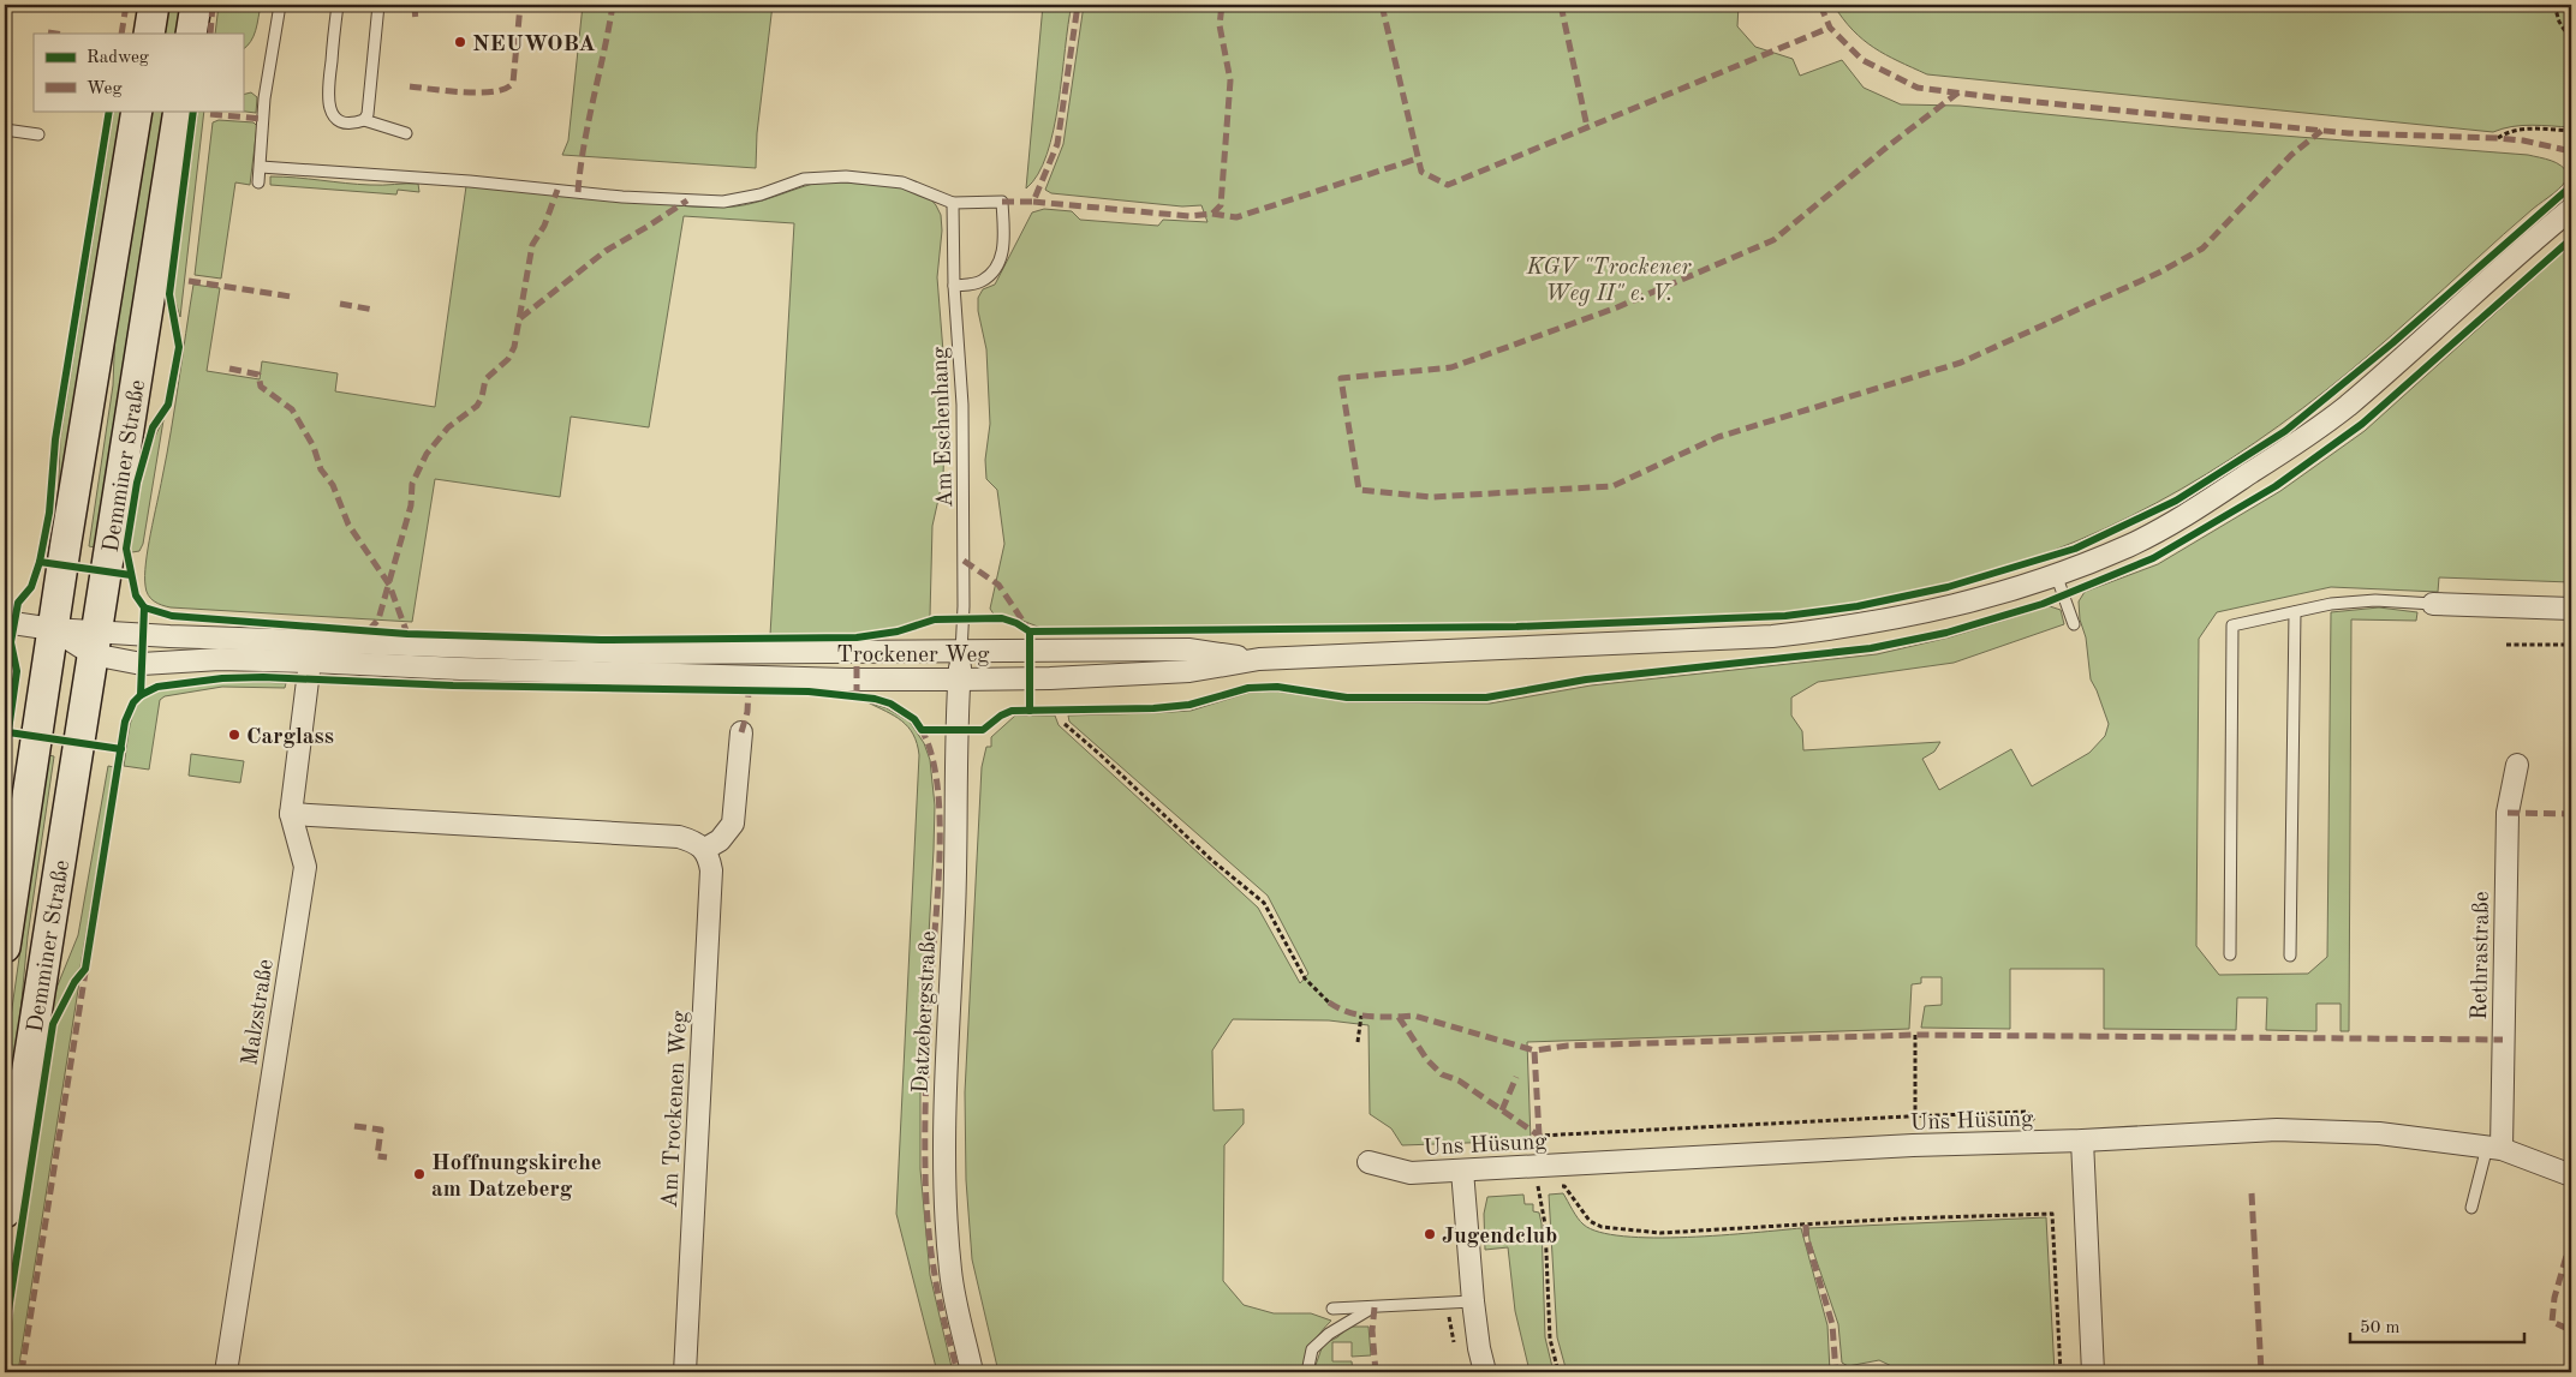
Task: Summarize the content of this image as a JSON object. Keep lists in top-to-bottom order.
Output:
{
  "streets": {
    "main road": ["Demminer Straße"],
    "street": [
      "Trockener Weg",
      "Rethrastraße",
      "Malzstraße",
      "Datzebergstraße",
      "Am Trockenen Weg",
      "Uns Hüsung"
    ],
    "lane": ["Am Eschenhang"]
  },
  "crossings": [
    ["Am Eschenhang", "Trockener Weg"],
    ["Am Eschenhang", "Datzebergstraße"],
    ["Demminer Straße", "Trockener Weg"],
    ["Trockener Weg", "Malzstraße"],
    ["Trockener Weg", "Datzebergstraße"],
    ["Rethrastraße", "Uns Hüsung"]
  ],
  "parks": ["KGV \"Trockener Weg II\" e. V."],
  "places": [
    "NEUWOBA",
    "Carglass",
    "Hoffnungskirche am Datzeberg",
    "Jugendclub"
  ],
  "legend": ["Radweg", "Weg"],
  "scale_bar": "50 m"
}
